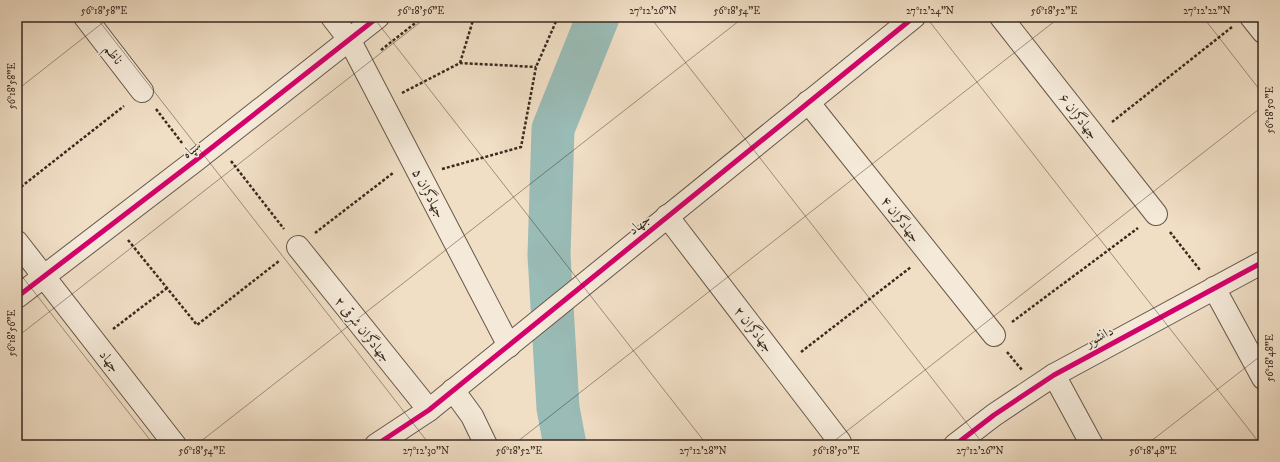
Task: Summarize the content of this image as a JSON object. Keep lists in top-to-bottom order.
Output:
{
  "streets": {
    "street": [
      "ناظم",
      "جهادگران ۶",
      "سپاه",
      "جهادگران ۵",
      "جهادگران ۴",
      "جهاد",
      "جهادگران شرقی ۲",
      "جهادگران ۲",
      "دانشور"
    ]
  },
  "crossings": [
    ["سپاه", "جهادگران ۵"],
    ["سپاه", "جهاد"],
    ["جهادگران ۵", "جهاد"],
    ["جهادگران ۴", "جهاد"],
    ["جهاد", "جهادگران شرقی ۲"],
    ["جهاد", "جهادگران ۲"]
  ],
  "coordinates": [
    "56°18'58\"E",
    "56°18'56\"E",
    "27°12'26\"N",
    "56°18'54\"E",
    "27°12'24\"N",
    "56°18'52\"E",
    "27°12'22\"N",
    "56°18'50\"E",
    "56°18'48\"E",
    "27°12'30\"N",
    "27°12'28\"N"
  ]
}
